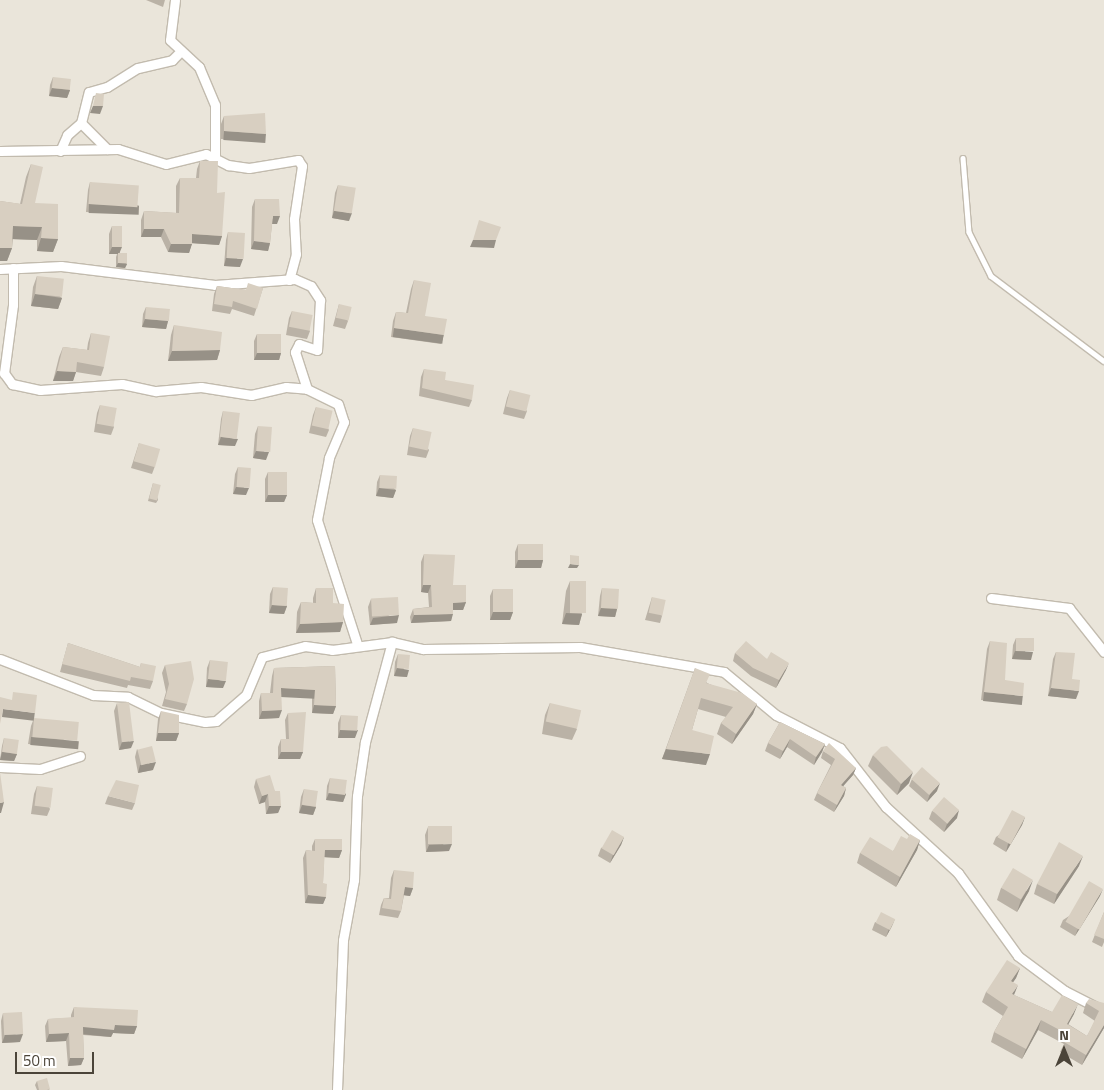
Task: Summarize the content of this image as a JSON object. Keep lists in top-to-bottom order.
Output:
{
  "scale_bar": "50 m",
  "north": "top"
}
